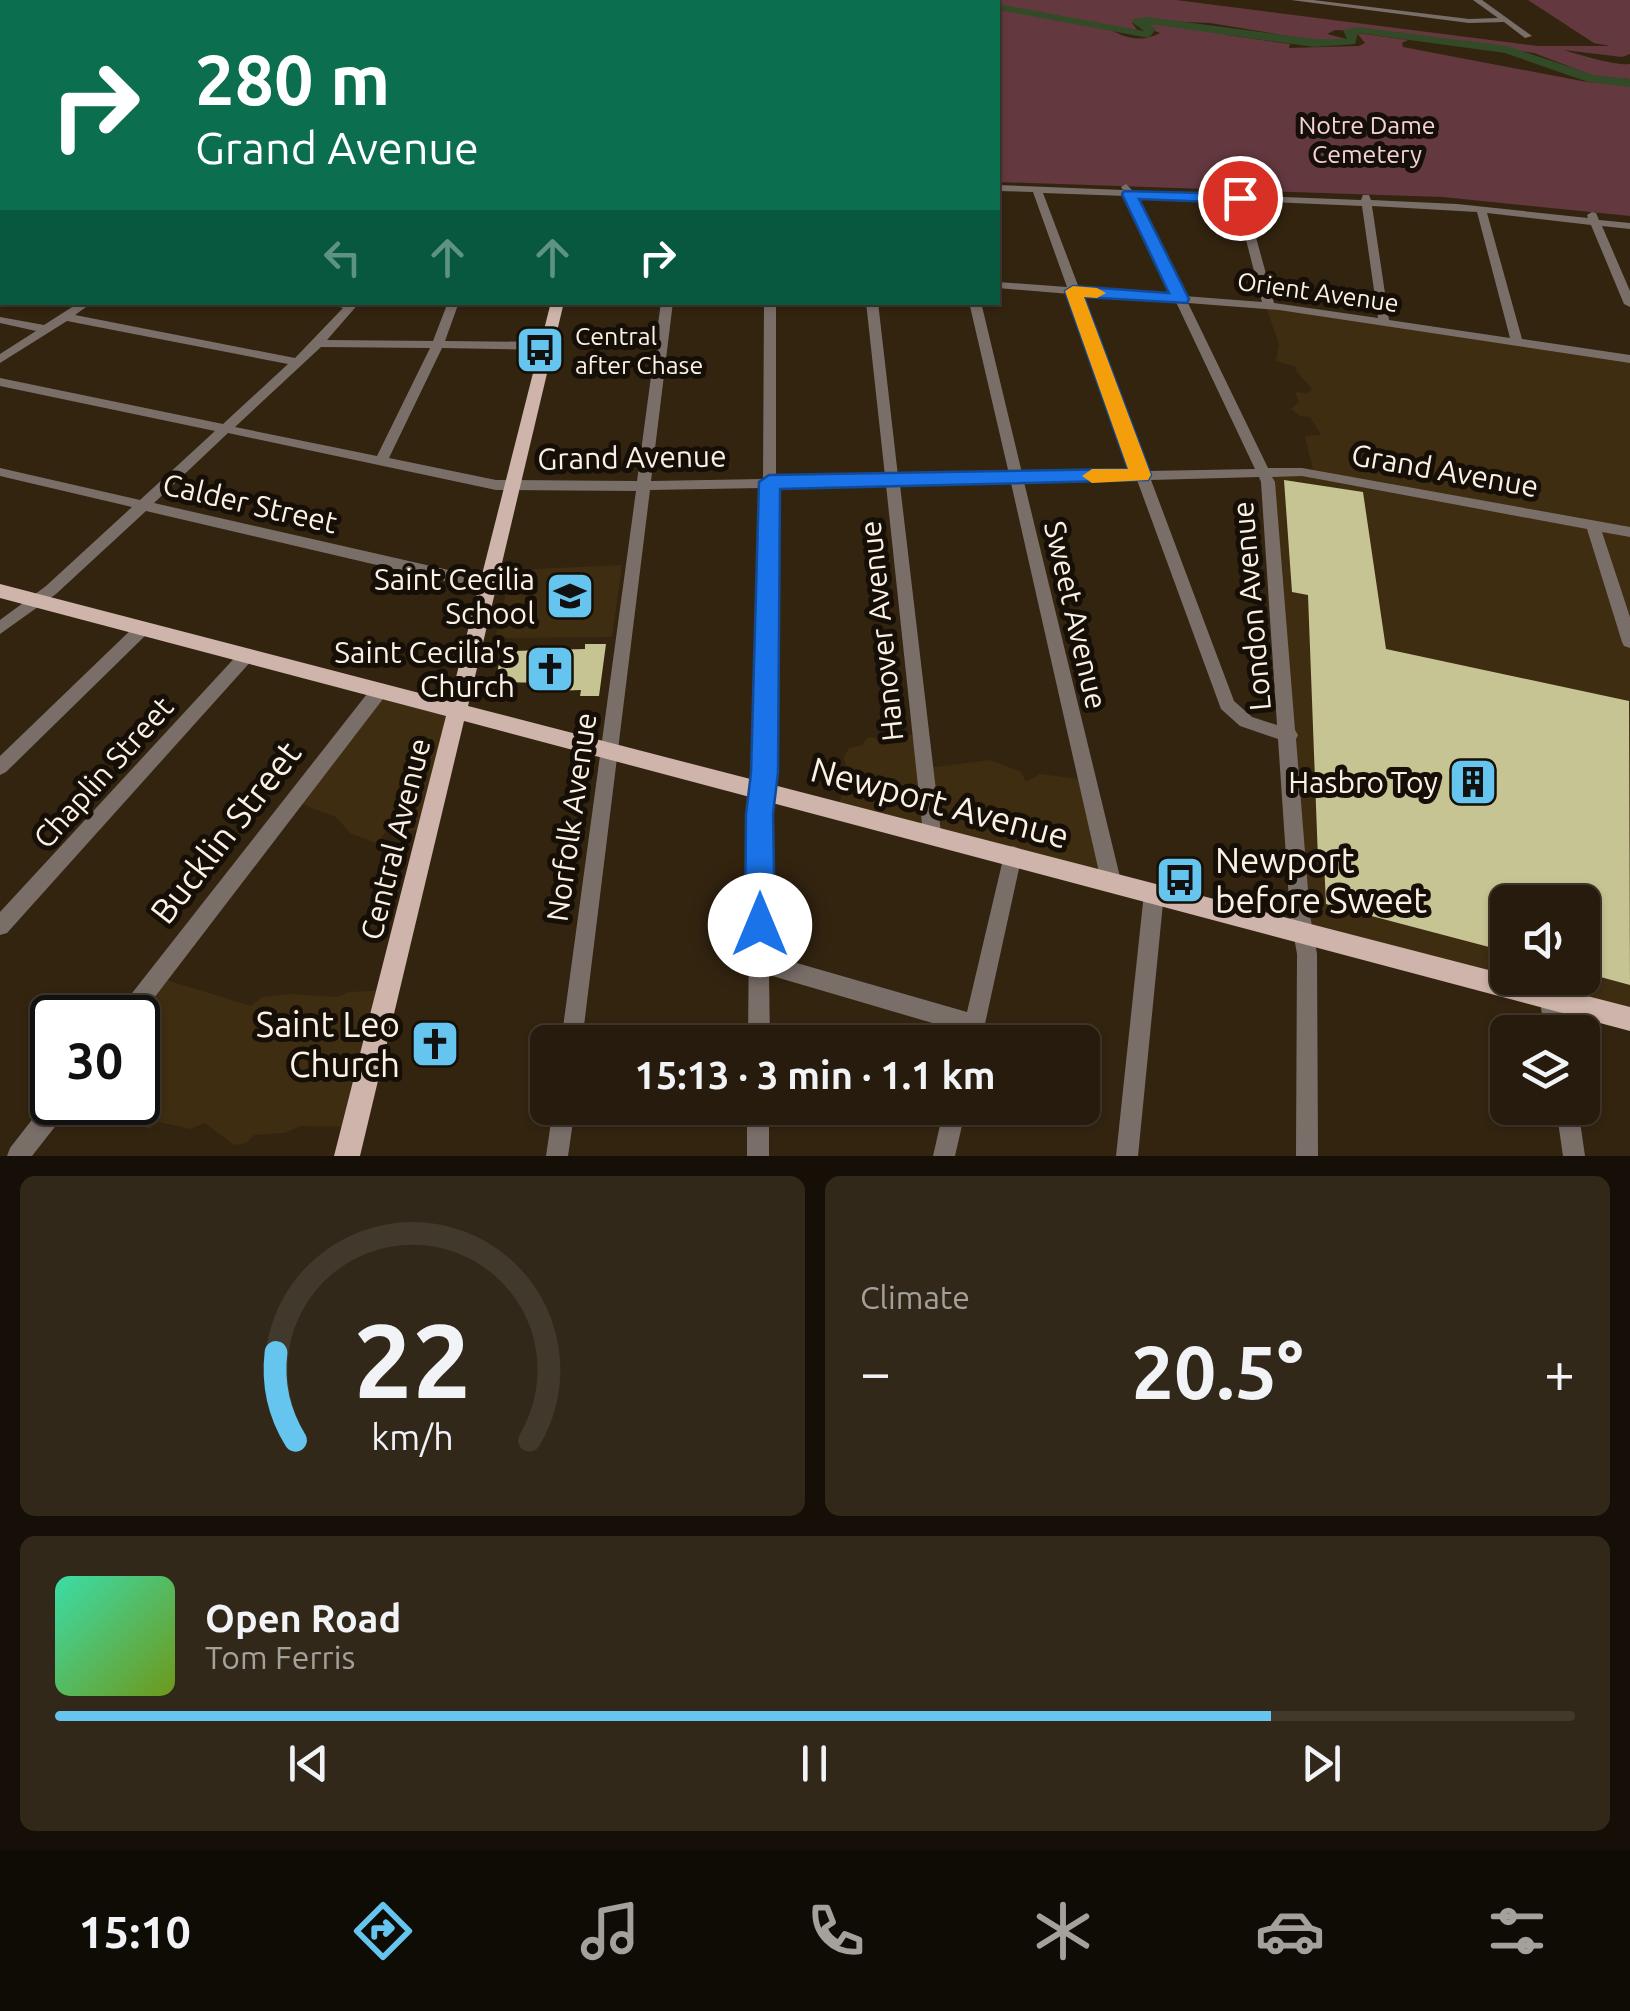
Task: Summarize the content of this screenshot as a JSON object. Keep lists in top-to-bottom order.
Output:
{
  "streets": {
    "main road": ["Newport Avenue", "Central Avenue"],
    "street": [
      "Orient Avenue",
      "Grand Avenue",
      "Calder Street",
      "London Avenue",
      "Sweet Avenue",
      "Hanover Avenue",
      "Chaplin Street",
      "Norfolk Avenue",
      "Bucklin Street"
    ]
  },
  "crossings": [
    ["Orient Avenue", "London Avenue"],
    ["Grand Avenue", "London Avenue"],
    ["Grand Avenue", "Sweet Avenue"],
    ["Grand Avenue", "Hanover Avenue"],
    ["Grand Avenue", "Norfolk Avenue"],
    ["Grand Avenue", "Central Avenue"],
    ["Calder Street", "Central Avenue"],
    ["London Avenue", "Newport Avenue"],
    ["Sweet Avenue", "Newport Avenue"],
    ["Hanover Avenue", "Newport Avenue"],
    ["Chaplin Street", "Newport Avenue"],
    ["Newport Avenue", "Norfolk Avenue"],
    ["Newport Avenue", "Bucklin Street"],
    ["Newport Avenue", "Central Avenue"]
  ],
  "parks": ["Notre Dame Cemetery"],
  "places": {
    "bus stop": ["Central after Chase", "Newport before Sweet"],
    "school or university": ["Saint Cecilia School"],
    "church": ["Saint Cecilia's Church", "Saint Leo Church"],
    "building": ["Hasbro Toy"]
  },
  "page": {
    "turn": ["280 m", "Grand Avenue"],
    "limit": "30",
    "trip": "15:13 · 3 min · 1.1 km",
    "tile": "Climate",
    "heat": ["−", "20.5°", "+"],
    "song": ["Open Road", "Tom Ferris"],
    "tabs": "15:10",
    "gauge": ["22", "km/h"]
  }
}
